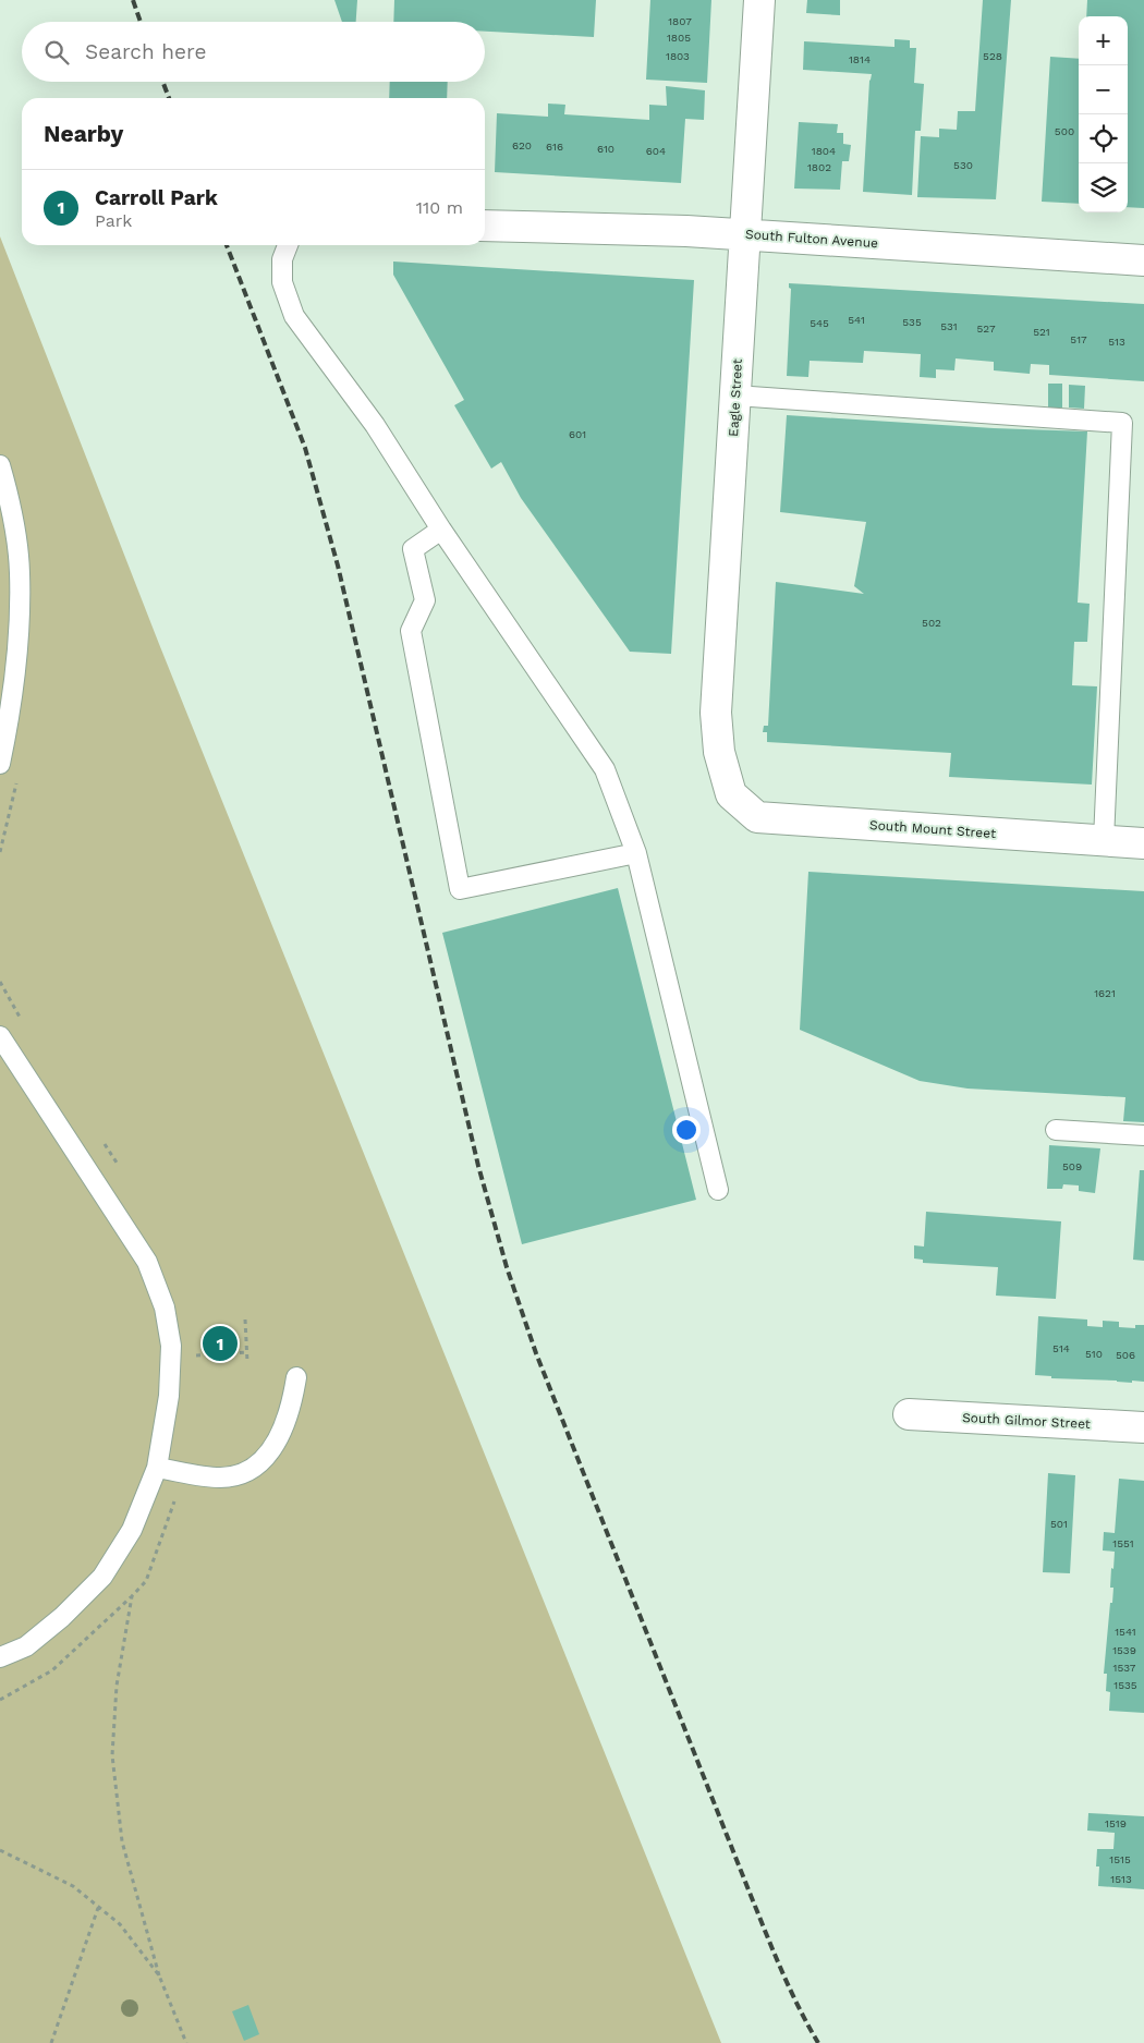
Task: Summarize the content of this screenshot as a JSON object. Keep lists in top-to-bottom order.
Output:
{
  "streets": {
    "street": [
      "South Fulton Avenue",
      "Eagle Street",
      "South Mount Street",
      "South Gilmor Street"
    ]
  },
  "crossings": [
    ["South Fulton Avenue", "Eagle Street"],
    ["Eagle Street", "South Mount Street"]
  ],
  "house_numbers": [
    "1807",
    "1805",
    "1803",
    "528",
    "1814",
    "500",
    "620",
    "616",
    "610",
    "604",
    "1804",
    "530",
    "1802",
    "541",
    "535",
    "545",
    "531",
    "527",
    "521",
    "517",
    "513",
    "601",
    "502",
    "1621",
    "509",
    "514",
    "510",
    "506",
    "501",
    "1551",
    "1541",
    "1539",
    "1537",
    "1535",
    "1519",
    "1515",
    "1513"
  ],
  "page": {
    "map_buttons": ["+", "−"],
    "search": "Search here",
    "heading": "Nearby",
    "list": [
      {
        "mark": "1",
        "name": "Carroll Park",
        "note": "Park",
        "value": "110 m"
      }
    ],
    "pins": "1"
  }
}
